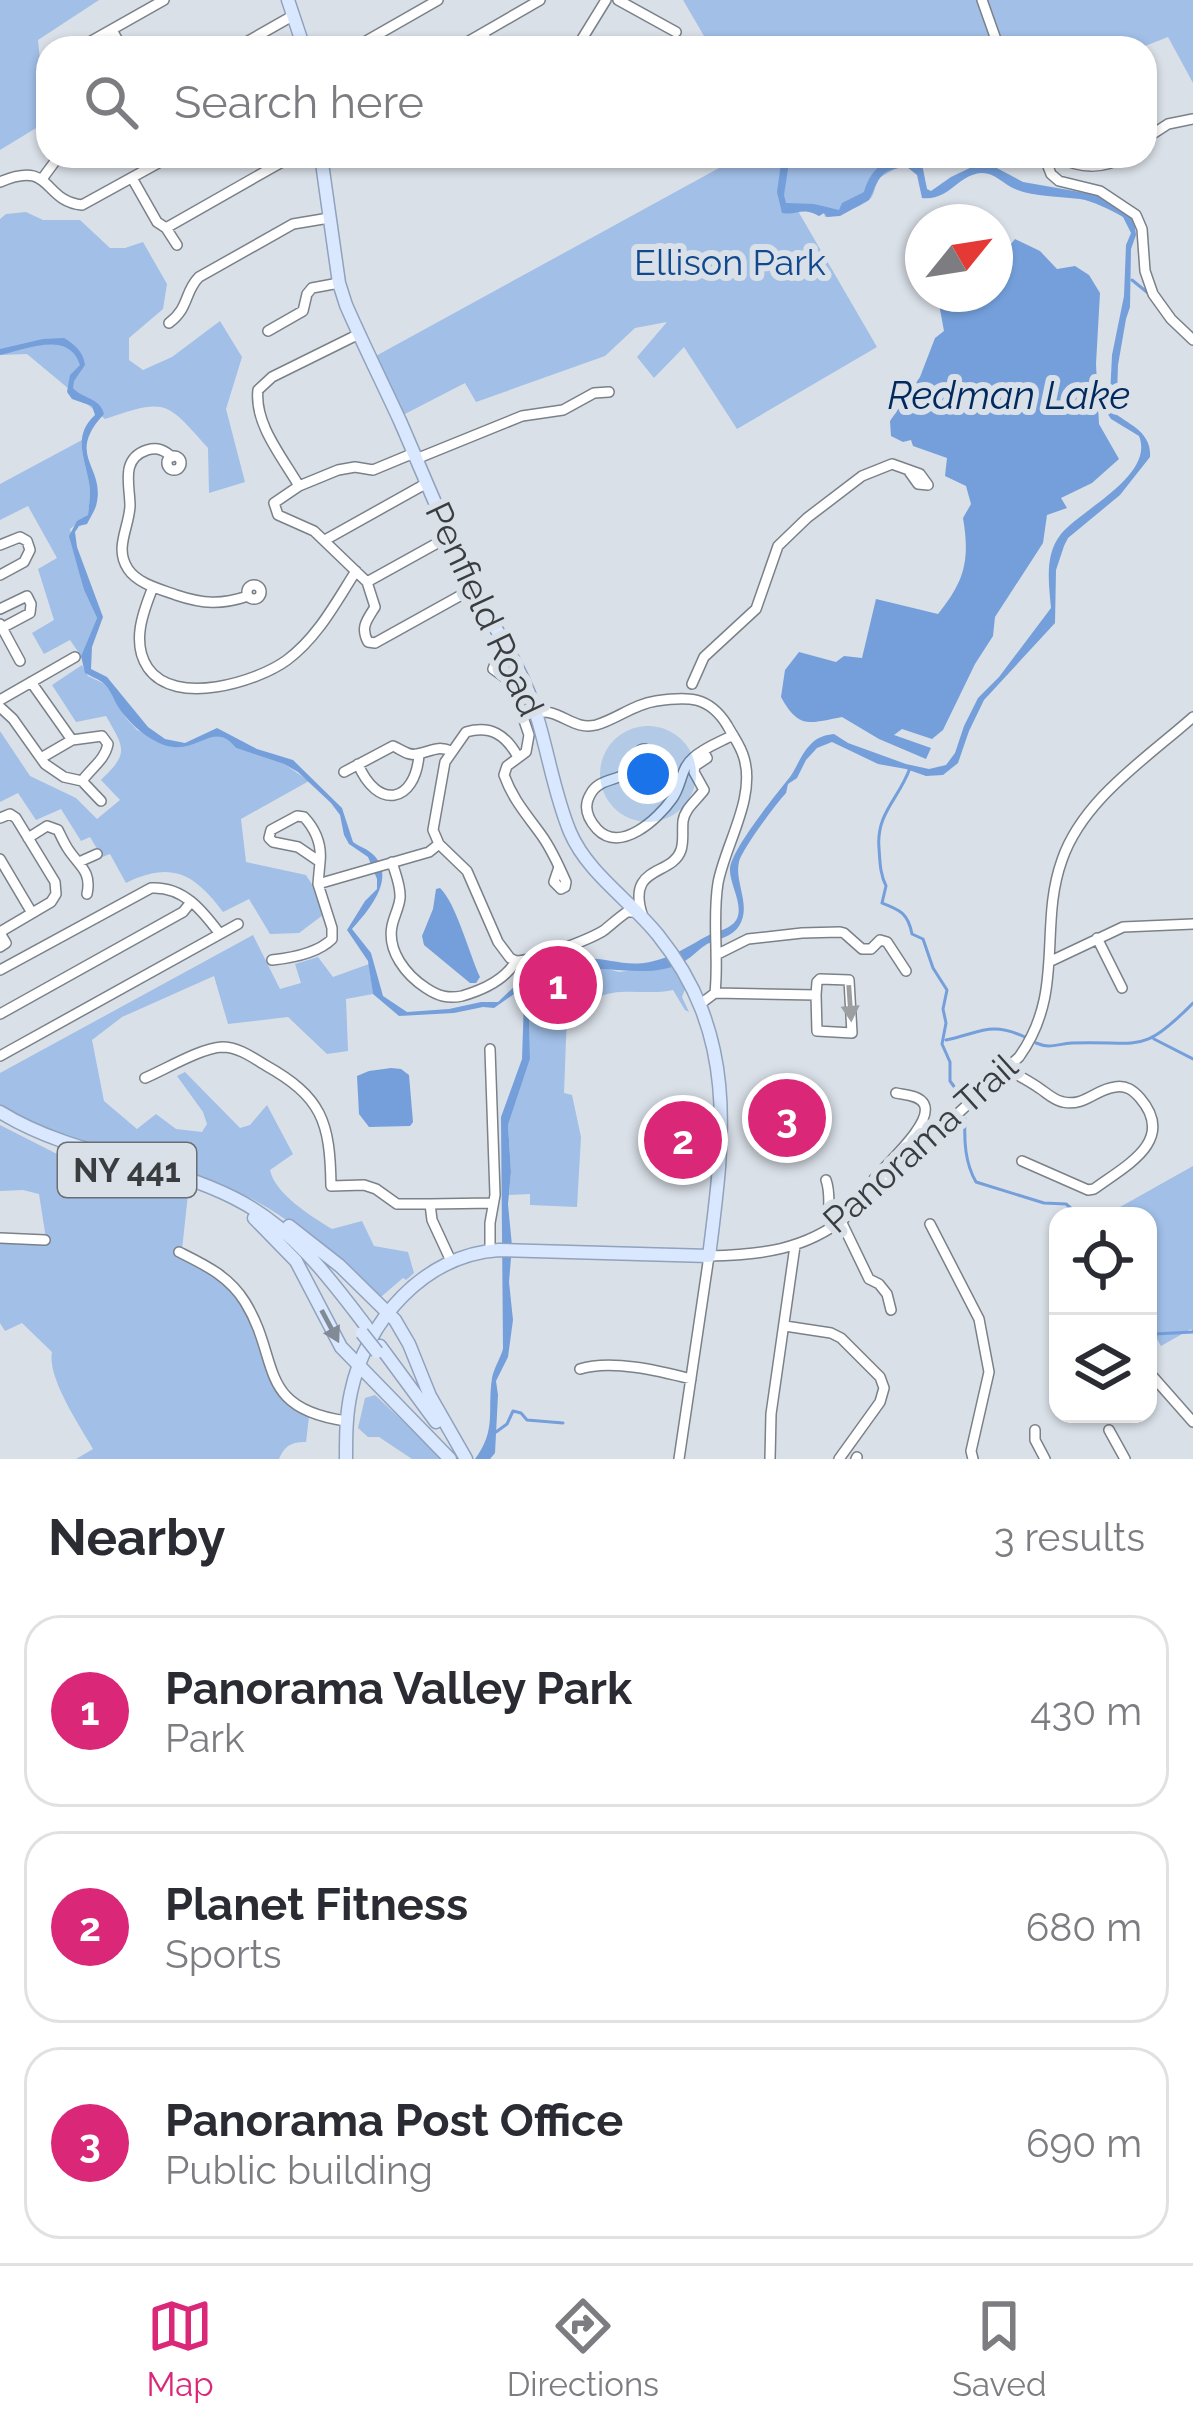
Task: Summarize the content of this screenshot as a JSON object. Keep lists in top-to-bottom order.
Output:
{
  "streets": {
    "main road": ["Penfield Road", "Panorama Trail", "NY 441"]
  },
  "crossings": [
    ["Penfield Road", "Panorama Trail"]
  ],
  "water": ["Redman Lake"],
  "parks": ["Ellison Park"],
  "north": "top right",
  "page": {
    "search": "Search here",
    "pins": ["1", "3", "2"],
    "heading": ["Nearby", "3 results"],
    "list": [
      {
        "mark": "1",
        "name": "Panorama Valley Park",
        "note": "Park",
        "value": "430 m"
      },
      {
        "mark": "2",
        "name": "Planet Fitness",
        "note": "Sports",
        "value": "680 m"
      },
      {
        "mark": "3",
        "name": "Panorama Post Office",
        "note": "Public building",
        "value": "690 m"
      }
    ],
    "nav": ["Map", "Directions", "Saved"]
  }
}
